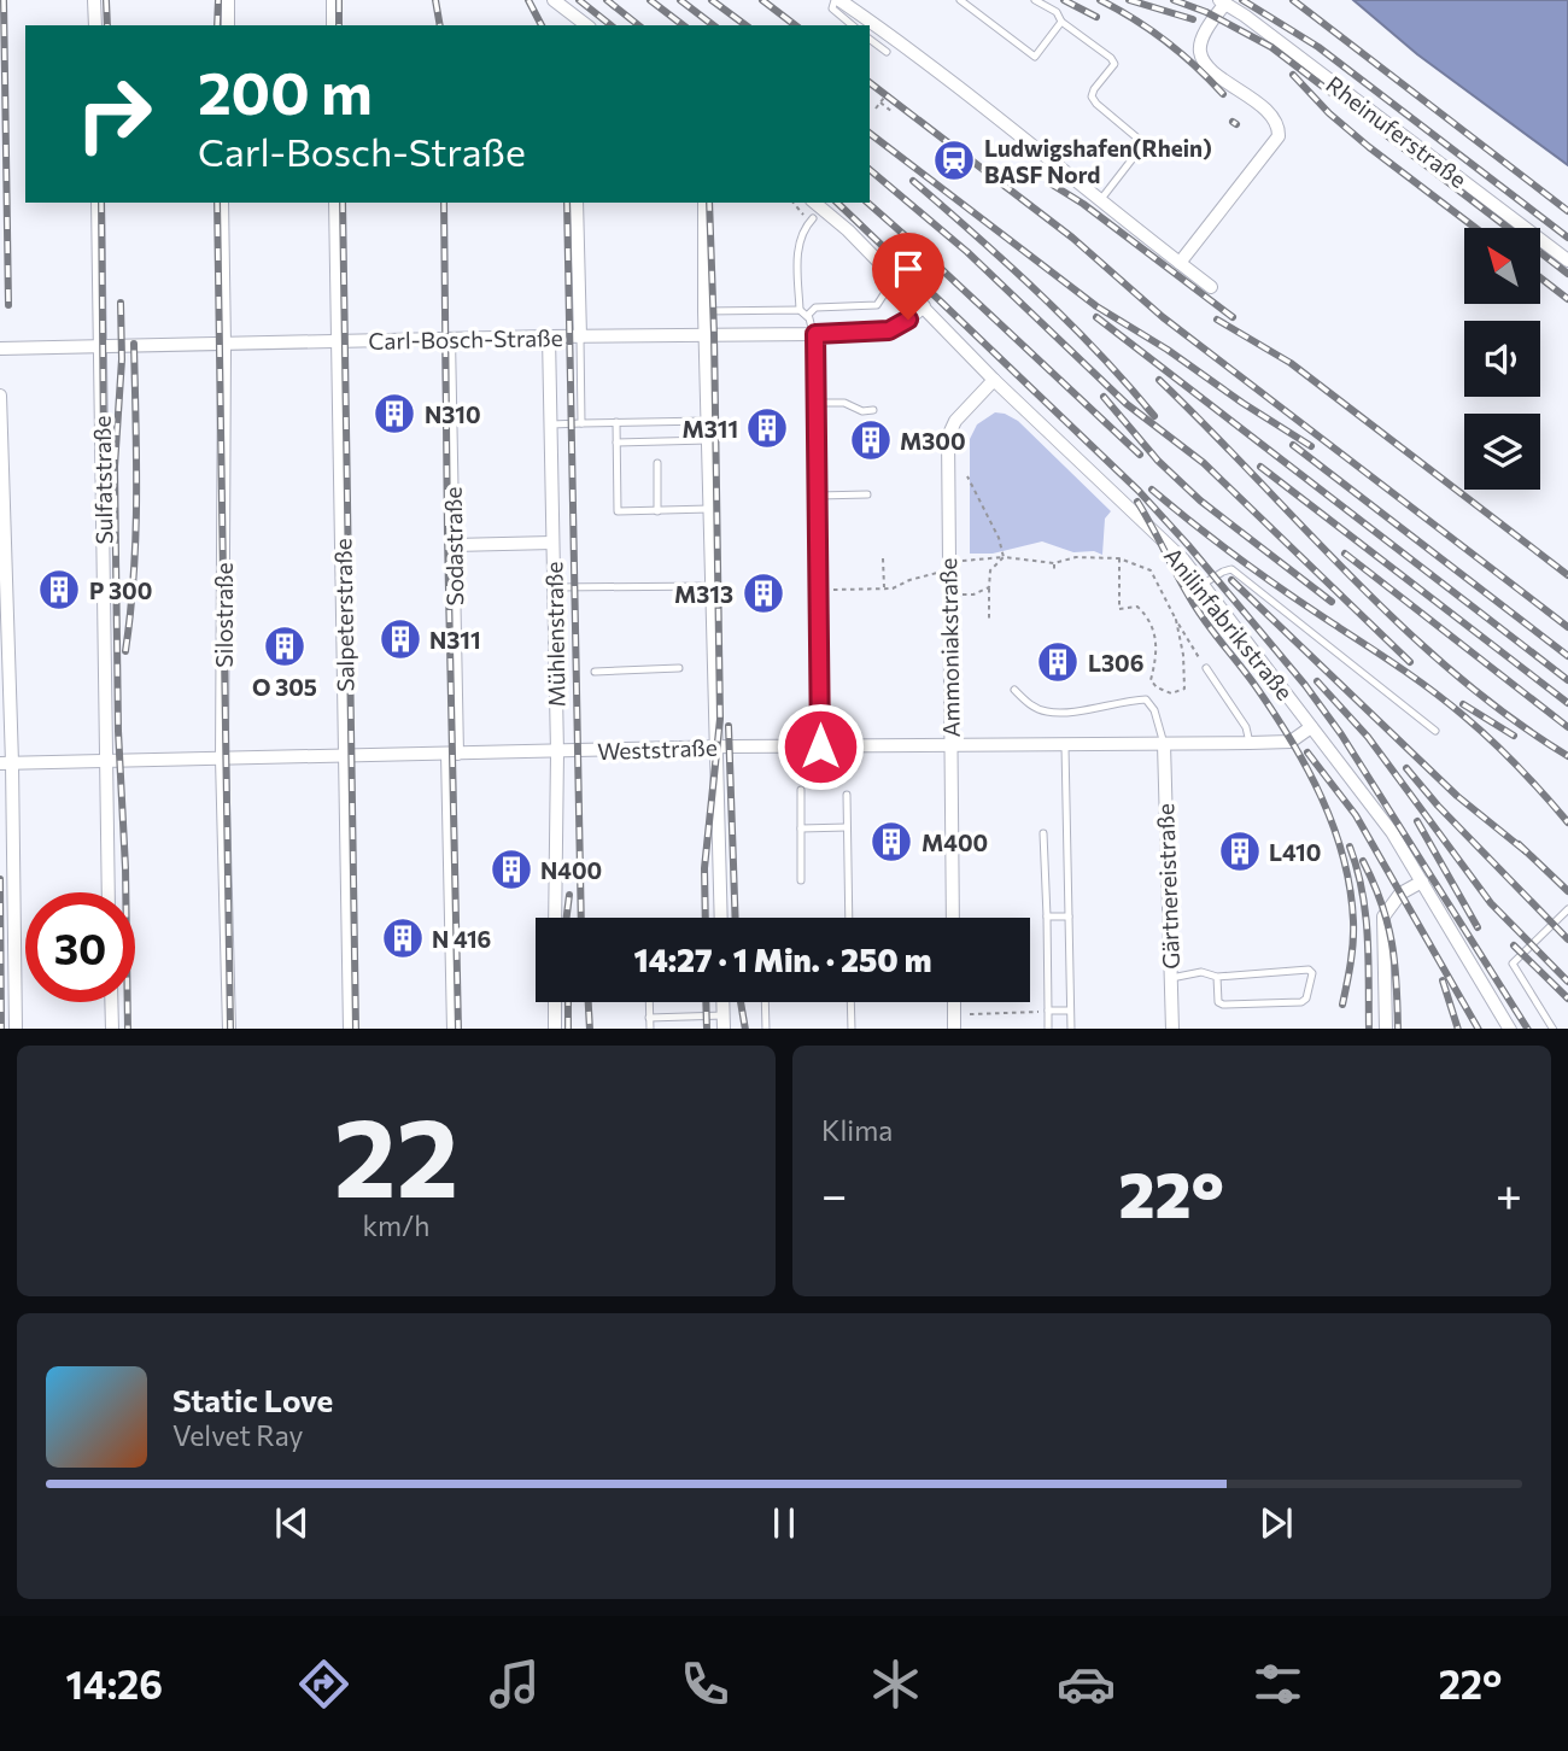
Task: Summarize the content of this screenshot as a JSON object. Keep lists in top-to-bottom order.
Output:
{
  "streets": {
    "street": [
      "Rheinuferstraße",
      "Carl-Bosch-Straße",
      "Sulfatstraße",
      "Sodastraße",
      "Silostraße",
      "Salpeterstraße",
      "Anilinfabrikstraße",
      "Mühlenstraße",
      "Ammoniakstraße",
      "Weststraße",
      "Gärtnereistraße"
    ]
  },
  "crossings": [
    ["Carl-Bosch-Straße", "Sulfatstraße"],
    ["Carl-Bosch-Straße", "Sodastraße"],
    ["Carl-Bosch-Straße", "Silostraße"],
    ["Carl-Bosch-Straße", "Salpeterstraße"],
    ["Carl-Bosch-Straße", "Anilinfabrikstraße"],
    ["Carl-Bosch-Straße", "Mühlenstraße"],
    ["Sulfatstraße", "Weststraße"],
    ["Sodastraße", "Weststraße"],
    ["Silostraße", "Weststraße"],
    ["Salpeterstraße", "Weststraße"],
    ["Anilinfabrikstraße", "Ammoniakstraße"],
    ["Anilinfabrikstraße", "Weststraße"],
    ["Mühlenstraße", "Weststraße"],
    ["Ammoniakstraße", "Weststraße"],
    ["Weststraße", "Gärtnereistraße"]
  ],
  "places": {
    "station": ["Ludwigshafen(Rhein) BASF Nord"],
    "building": [
      "N310",
      "M311",
      "M300",
      "P 300",
      "M313",
      "N311",
      "O 305",
      "L306",
      "M400",
      "L410",
      "N400",
      "N 416"
    ]
  },
  "north": "top left",
  "page": {
    "turn": ["200 m", "Carl-Bosch-Straße"],
    "limit": "30",
    "trip": "14:27 · 1 Min. · 250 m",
    "tile": [
      ["22", "km/h"],
      "Klima"
    ],
    "heat": ["−", "22°", "+"],
    "song": ["Static Love", "Velvet Ray"],
    "tabs": ["14:26", "22°"]
  }
}
